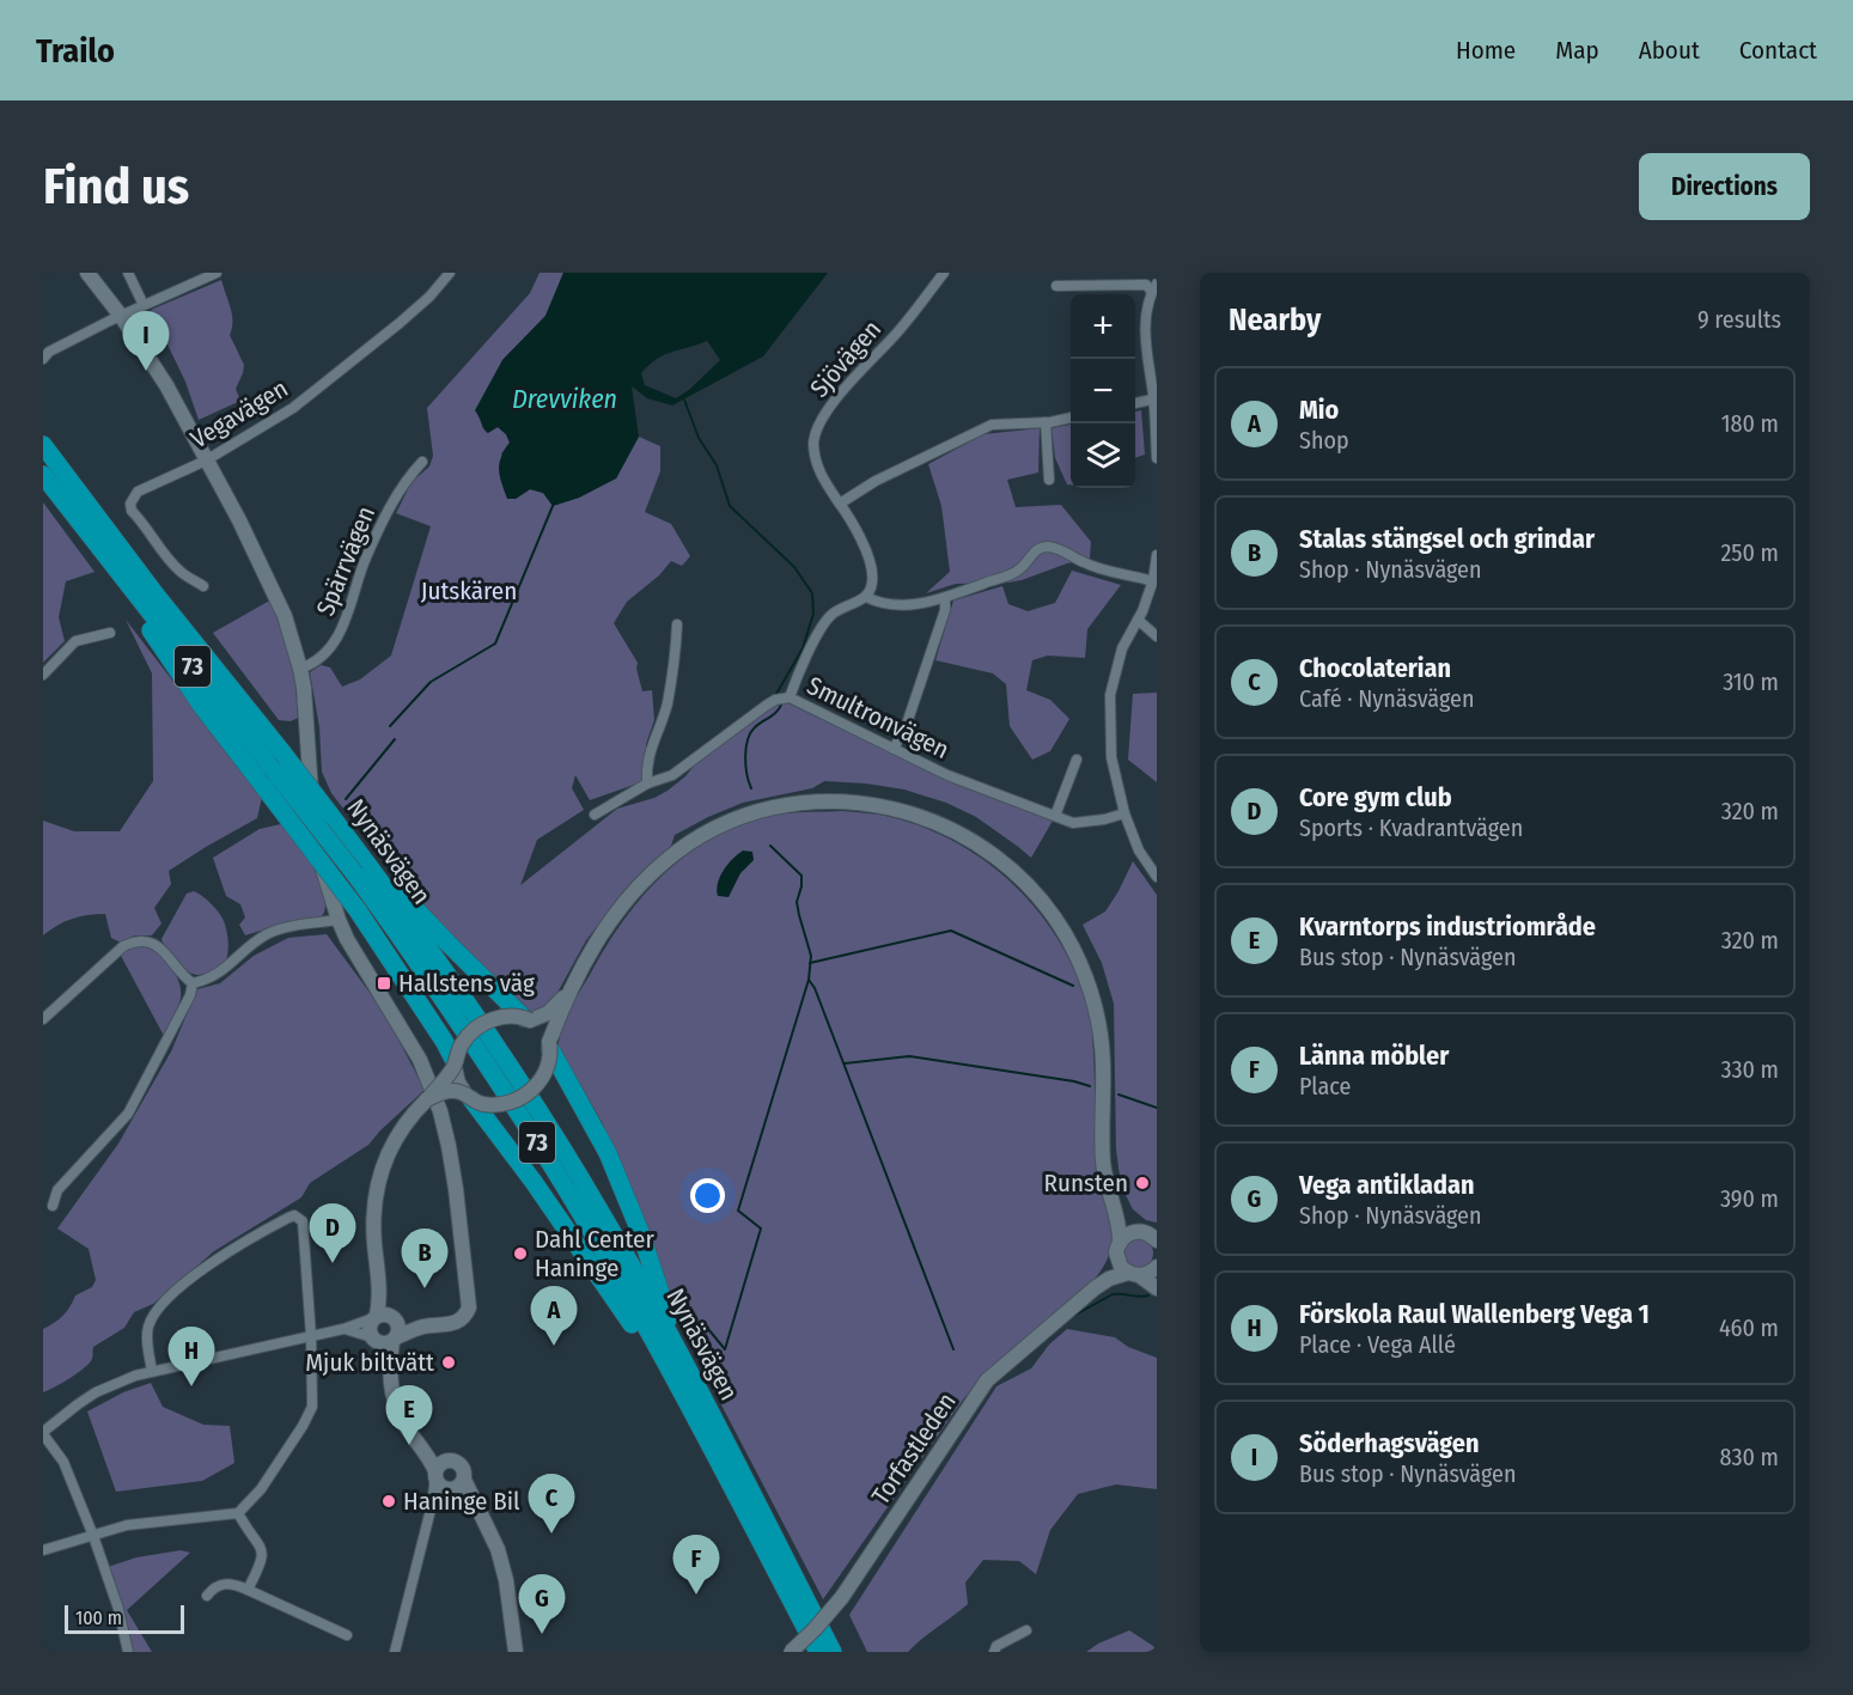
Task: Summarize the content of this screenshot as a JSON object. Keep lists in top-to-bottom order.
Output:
{
  "streets": {
    "highway": ["73", "Nynäsvägen"],
    "street": [
      "Sjövägen",
      "Vegavägen",
      "Spärrvägen",
      "Smultronvägen",
      "Torfastleden"
    ]
  },
  "crossings": [
    ["Vegavägen", "Nynäsvägen"],
    ["Spärrvägen", "Nynäsvägen"]
  ],
  "water": ["Drevviken"],
  "parks": ["Jutskären"],
  "places": {
    "transit": ["Hallstens väg"],
    "other": [
      "Runsten",
      "Dahl Center Haninge",
      "Mjuk biltvätt",
      "Haninge Bil"
    ]
  },
  "scale_bar": "100 m",
  "page": {
    "header": "Trailo",
    "nav": [
      "Home",
      "Map",
      "About",
      "Contact"
    ],
    "buttons": "Directions",
    "title": "Find us",
    "heading": ["Nearby", "9 results"],
    "map_buttons": ["+", "−"],
    "pins": [
      "I",
      "D",
      "B",
      "A",
      "H",
      "E",
      "C",
      "F",
      "G"
    ],
    "list": [
      {
        "mark": "A",
        "name": "Mio",
        "note": "Shop",
        "value": "180 m"
      },
      {
        "mark": "B",
        "name": "Stalas stängsel och grindar",
        "note": "Shop · Nynäsvägen",
        "value": "250 m"
      },
      {
        "mark": "C",
        "name": "Chocolaterian",
        "note": "Café · Nynäsvägen",
        "value": "310 m"
      },
      {
        "mark": "D",
        "name": "Core gym club",
        "note": "Sports · Kvadrantvägen",
        "value": "320 m"
      },
      {
        "mark": "E",
        "name": "Kvarntorps industriområde",
        "note": "Bus stop · Nynäsvägen",
        "value": "320 m"
      },
      {
        "mark": "F",
        "name": "Länna möbler",
        "note": "Place",
        "value": "330 m"
      },
      {
        "mark": "G",
        "name": "Vega antikladan",
        "note": "Shop · Nynäsvägen",
        "value": "390 m"
      },
      {
        "mark": "H",
        "name": "Förskola Raul Wallenberg Vega 1",
        "note": "Place · Vega Allé",
        "value": "460 m"
      },
      {
        "mark": "I",
        "name": "Söderhagsvägen",
        "note": "Bus stop · Nynäsvägen",
        "value": "830 m"
      }
    ],
    "scale": "100 m"
  }
}
